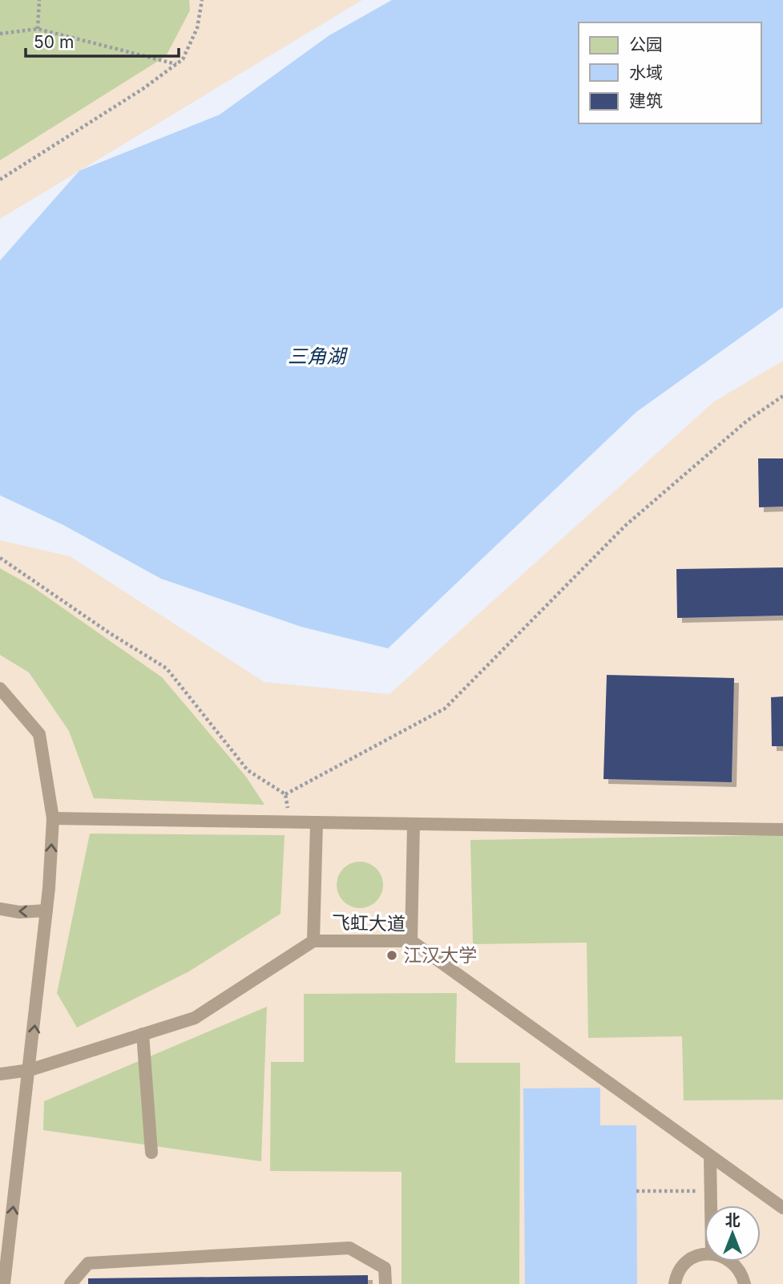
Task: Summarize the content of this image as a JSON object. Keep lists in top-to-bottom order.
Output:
{
  "streets": {
    "lane": ["飞虹大道"]
  },
  "water": ["三角湖"],
  "places": ["江汉大学"],
  "legend": ["公园", "水域", "建筑"],
  "scale_bar": "50 m",
  "north": "top"
}
